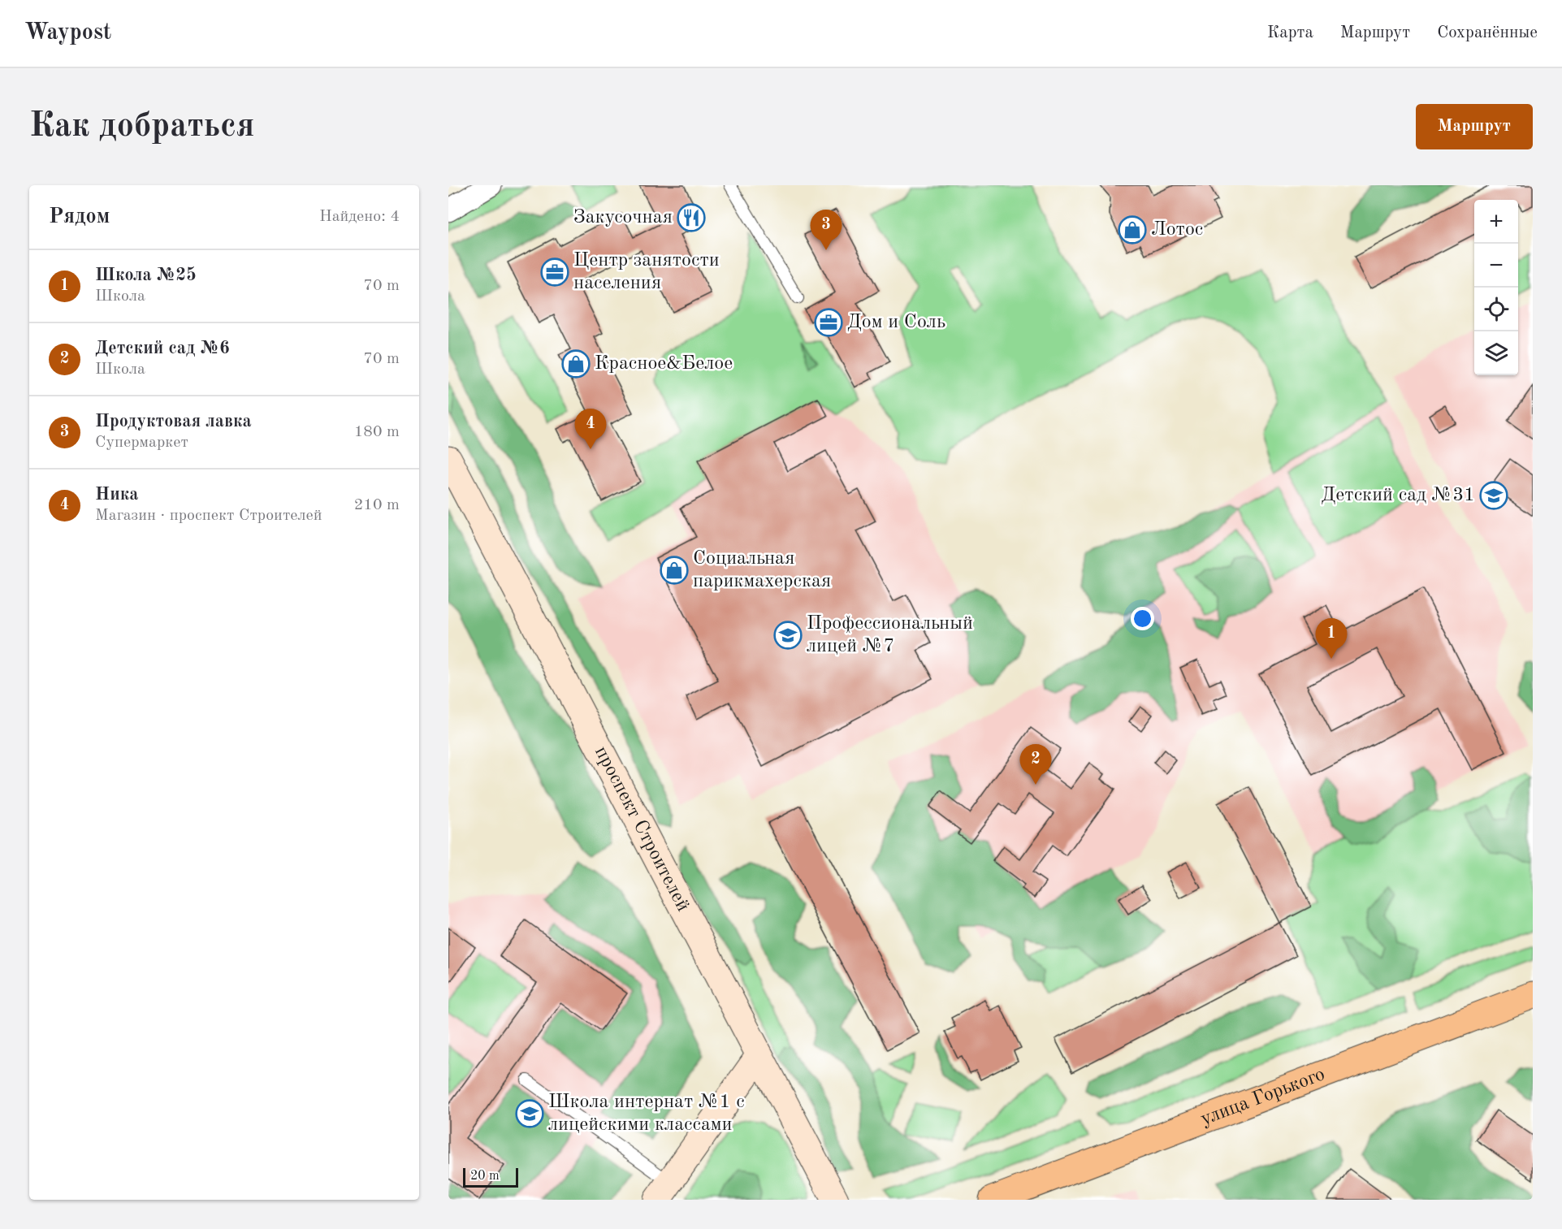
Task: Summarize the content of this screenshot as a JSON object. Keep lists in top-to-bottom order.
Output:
{
  "streets": {
    "main road": ["проспект Строителей", "улица Горького"]
  },
  "places": {
    "restaurant": ["Закусочная"],
    "shop": ["Лотос", "Красное&Белое", "Социальная парикмахерская"],
    "office": ["Центр занятости населения", "Дом и Соль"],
    "school or university": ["Детский сад №31", "Профессиональный лицей №7", "Школа интернат №1 с лицейскими классами"]
  },
  "scale_bar": "20 m",
  "page": {
    "header": "Waypost",
    "nav": ["Карта", "Маршрут", "Сохранённые"],
    "buttons": "Маршрут",
    "title": "Как добраться",
    "heading": ["Рядом", "Найдено: 4"],
    "map_buttons": ["+", "−"],
    "pins": [
      "3",
      "4",
      "1",
      "2"
    ],
    "list": [
      {
        "mark": "1",
        "name": "Школа №25",
        "note": "Школа",
        "value": "70 m"
      },
      {
        "mark": "2",
        "name": "Детский сад №6",
        "note": "Школа",
        "value": "70 m"
      },
      {
        "mark": "3",
        "name": "Продуктовая лавка",
        "note": "Супермаркет",
        "value": "180 m"
      },
      {
        "mark": "4",
        "name": "Ника",
        "note": "Магазин · проспект Строителей",
        "value": "210 m"
      }
    ],
    "scale": "20 m"
  }
}
